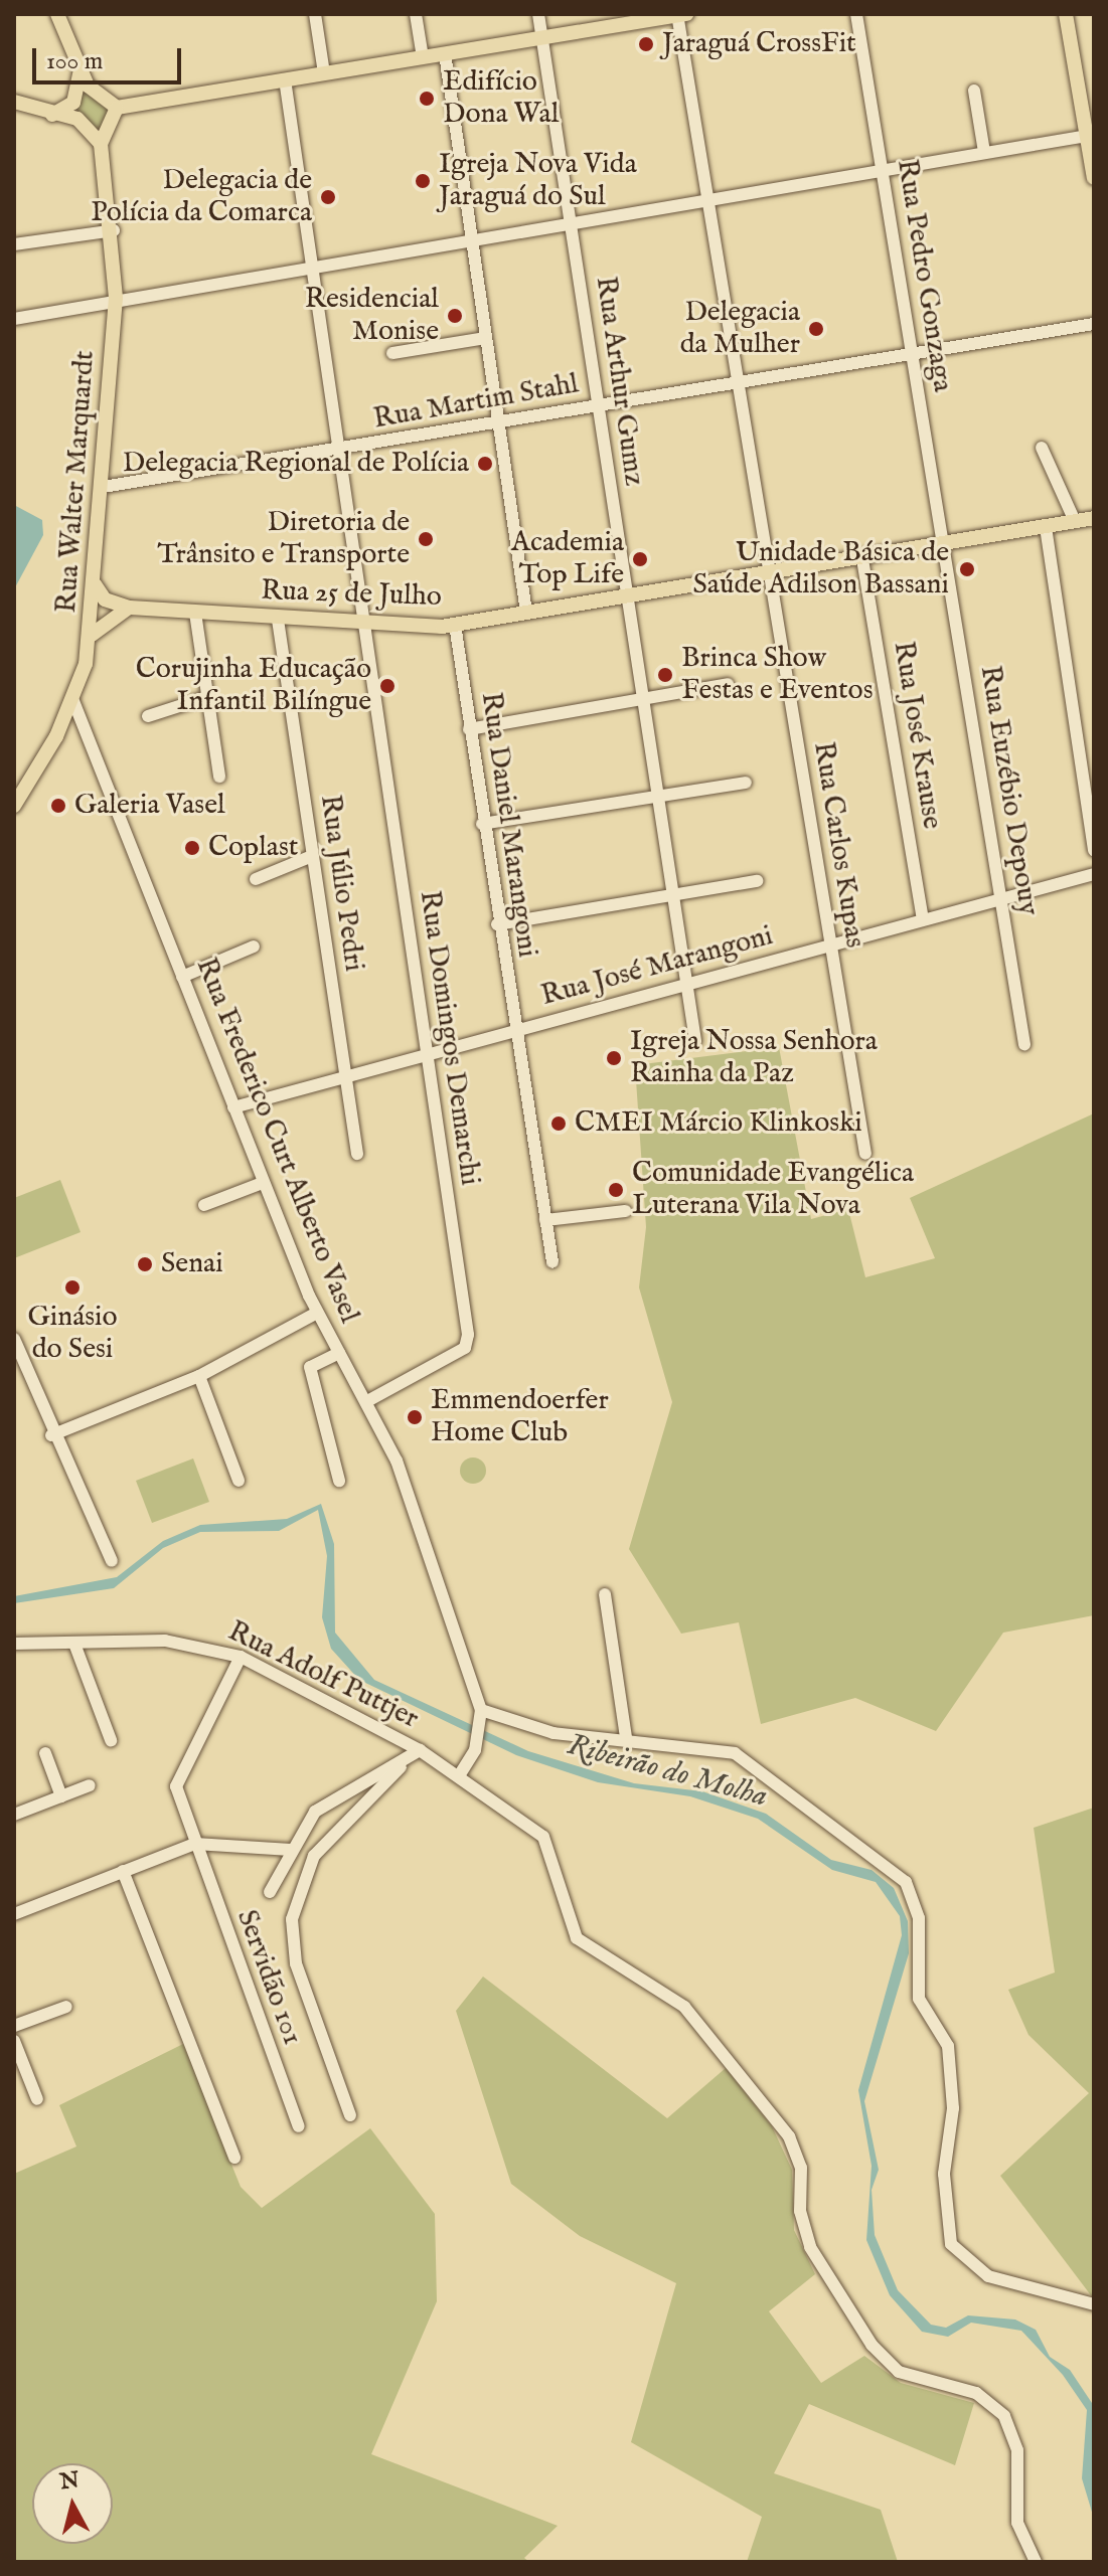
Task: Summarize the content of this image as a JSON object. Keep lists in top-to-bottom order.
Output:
{
  "streets": {
    "main road": ["Rua Walter Marquardt", "Rua 25 de Julho"],
    "street": [
      "Rua Pedro Gonzaga",
      "Rua Arthur Gumz",
      "Rua Martim Stahl",
      "Rua José Krause",
      "Rua Euzébio Depouy",
      "Rua Daniel Marangoni",
      "Rua Carlos Kupas",
      "Rua Júlio Pedri",
      "Rua José Marangoni",
      "Rua Domingos Demarchi",
      "Rua Frederico Curt Alberto Vasel",
      "Rua Adolf Puttjer",
      "Servidão 101"
    ]
  },
  "crossings": [
    ["Rua Pedro Gonzaga", "Rua Martim Stahl"],
    ["Rua Pedro Gonzaga", "Rua 25 de Julho"],
    ["Rua Pedro Gonzaga", "Rua Euzébio Depouy"],
    ["Rua Arthur Gumz", "Rua Martim Stahl"],
    ["Rua Arthur Gumz", "Rua 25 de Julho"],
    ["Rua Arthur Gumz", "Rua José Marangoni"],
    ["Rua Martim Stahl", "Rua Walter Marquardt"],
    ["Rua Martim Stahl", "Rua Carlos Kupas"],
    ["Rua Martim Stahl", "Rua Domingos Demarchi"],
    ["Rua Walter Marquardt", "Rua 25 de Julho"],
    ["Rua Walter Marquardt", "Rua Frederico Curt Alberto Vasel"],
    ["Rua 25 de Julho", "Rua José Krause"],
    ["Rua 25 de Julho", "Rua Euzébio Depouy"],
    ["Rua 25 de Julho", "Rua Daniel Marangoni"],
    ["Rua 25 de Julho", "Rua Carlos Kupas"],
    ["Rua 25 de Julho", "Rua Júlio Pedri"],
    ["Rua 25 de Julho", "Rua Domingos Demarchi"],
    ["Rua José Krause", "Rua José Marangoni"],
    ["Rua Euzébio Depouy", "Rua José Marangoni"],
    ["Rua Daniel Marangoni", "Rua José Marangoni"],
    ["Rua Carlos Kupas", "Rua José Marangoni"],
    ["Rua Júlio Pedri", "Rua José Marangoni"],
    ["Rua José Marangoni", "Rua Domingos Demarchi"],
    ["Rua José Marangoni", "Rua Frederico Curt Alberto Vasel"],
    ["Rua Domingos Demarchi", "Rua Frederico Curt Alberto Vasel"],
    ["Rua Frederico Curt Alberto Vasel", "Rua Adolf Puttjer"],
    ["Rua Adolf Puttjer", "Servidão 101"]
  ],
  "water": ["Ribeirão do Molha"],
  "places": [
    "Jaraguá CrossFit",
    "Edifício Dona Wal",
    "Igreja Nova Vida Jaraguá do Sul",
    "Delegacia de Polícia da Comarca",
    "Residencial Monise",
    "Delegacia da Mulher",
    "Delegacia Regional de Polícia",
    "Diretoria de Trânsito e Transporte",
    "Academia Top Life",
    "Unidade Básica de Saúde Adilson Bassani",
    "Brinca Show Festas e Eventos",
    "Corujinha Educação Infantil Bilíngue",
    "Galeria Vasel",
    "Coplast",
    "Igreja Nossa Senhora Rainha da Paz",
    "CMEI Márcio Klinkoski",
    "Comunidade Evangélica Luterana Vila Nova",
    "Senai",
    "Ginásio do Sesi",
    "Emmendoerfer Home Club"
  ],
  "scale_bar": "100 m",
  "north": "top"
}
